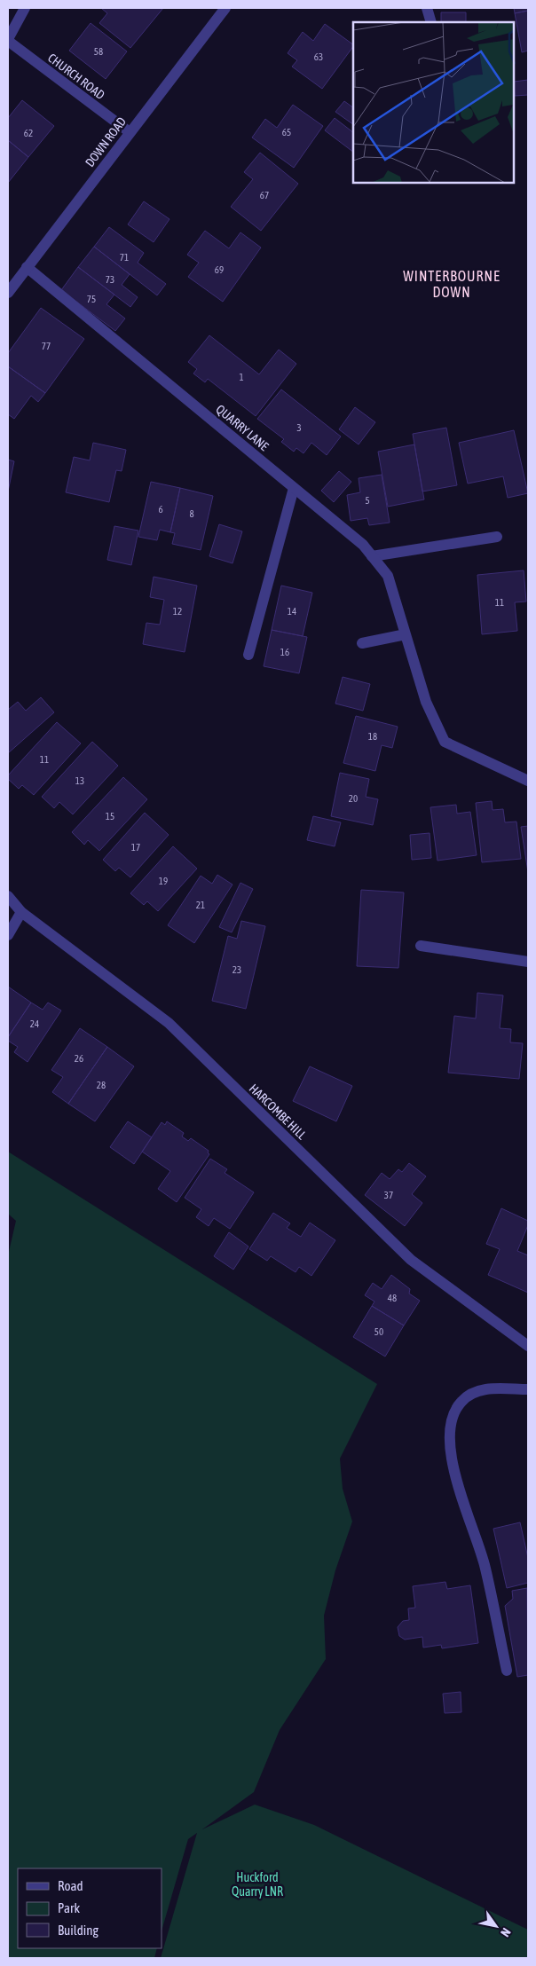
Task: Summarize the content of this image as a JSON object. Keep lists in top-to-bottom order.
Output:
{
  "streets": {
    "street": [
      "CHURCH ROAD",
      "DOWN ROAD",
      "QUARRY LANE",
      "HARCOMBE HILL"
    ]
  },
  "crossings": [
    ["CHURCH ROAD", "DOWN ROAD"],
    ["DOWN ROAD", "QUARRY LANE"]
  ],
  "districts": ["WINTERBOURNE DOWN"],
  "parks": ["Huckford Quarry LNR"],
  "house_numbers": [
    "58",
    "63",
    "65",
    "62",
    "67",
    "71",
    "69",
    "73",
    "75",
    "77",
    "1",
    "3",
    "5",
    "6",
    "8",
    "11",
    "12",
    "14",
    "16",
    "18",
    "11",
    "13",
    "20",
    "15",
    "17",
    "19",
    "21",
    "23",
    "24",
    "26",
    "28",
    "37",
    "48",
    "50"
  ],
  "legend": ["Road", "Park", "Building"],
  "north": "bottom right"
}
